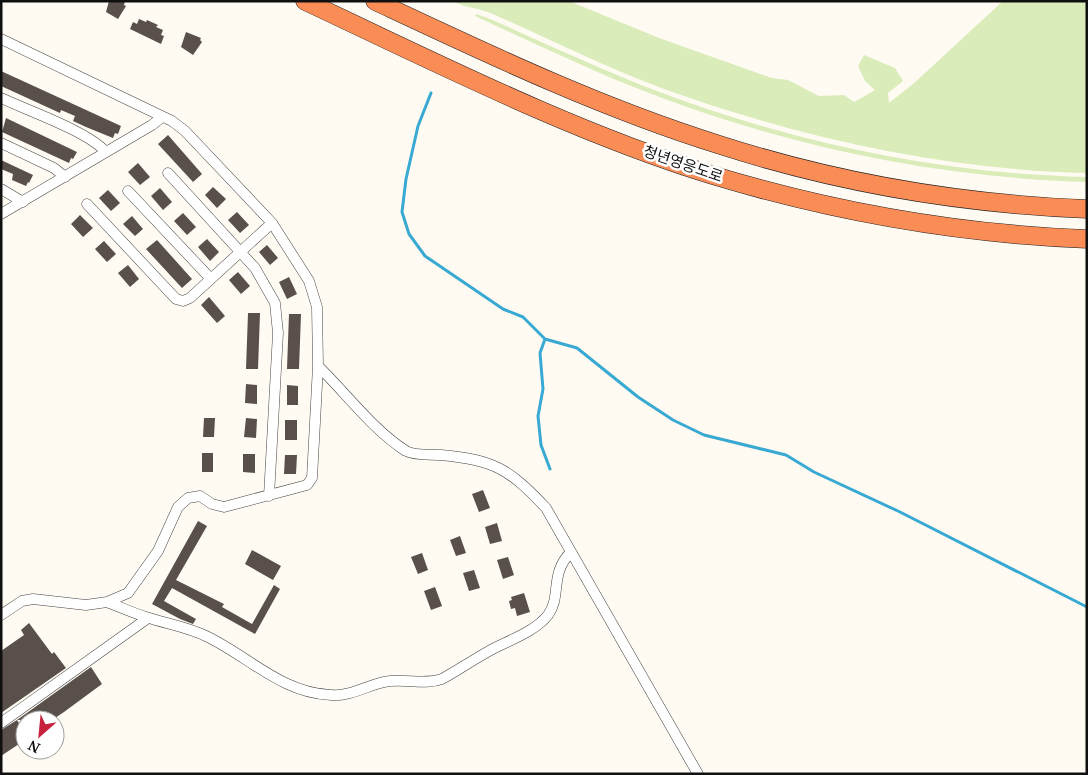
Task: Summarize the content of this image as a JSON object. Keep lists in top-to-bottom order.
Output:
{
  "streets": {
    "highway": ["청년영웅도로"]
  },
  "north": "bottom left"
}
